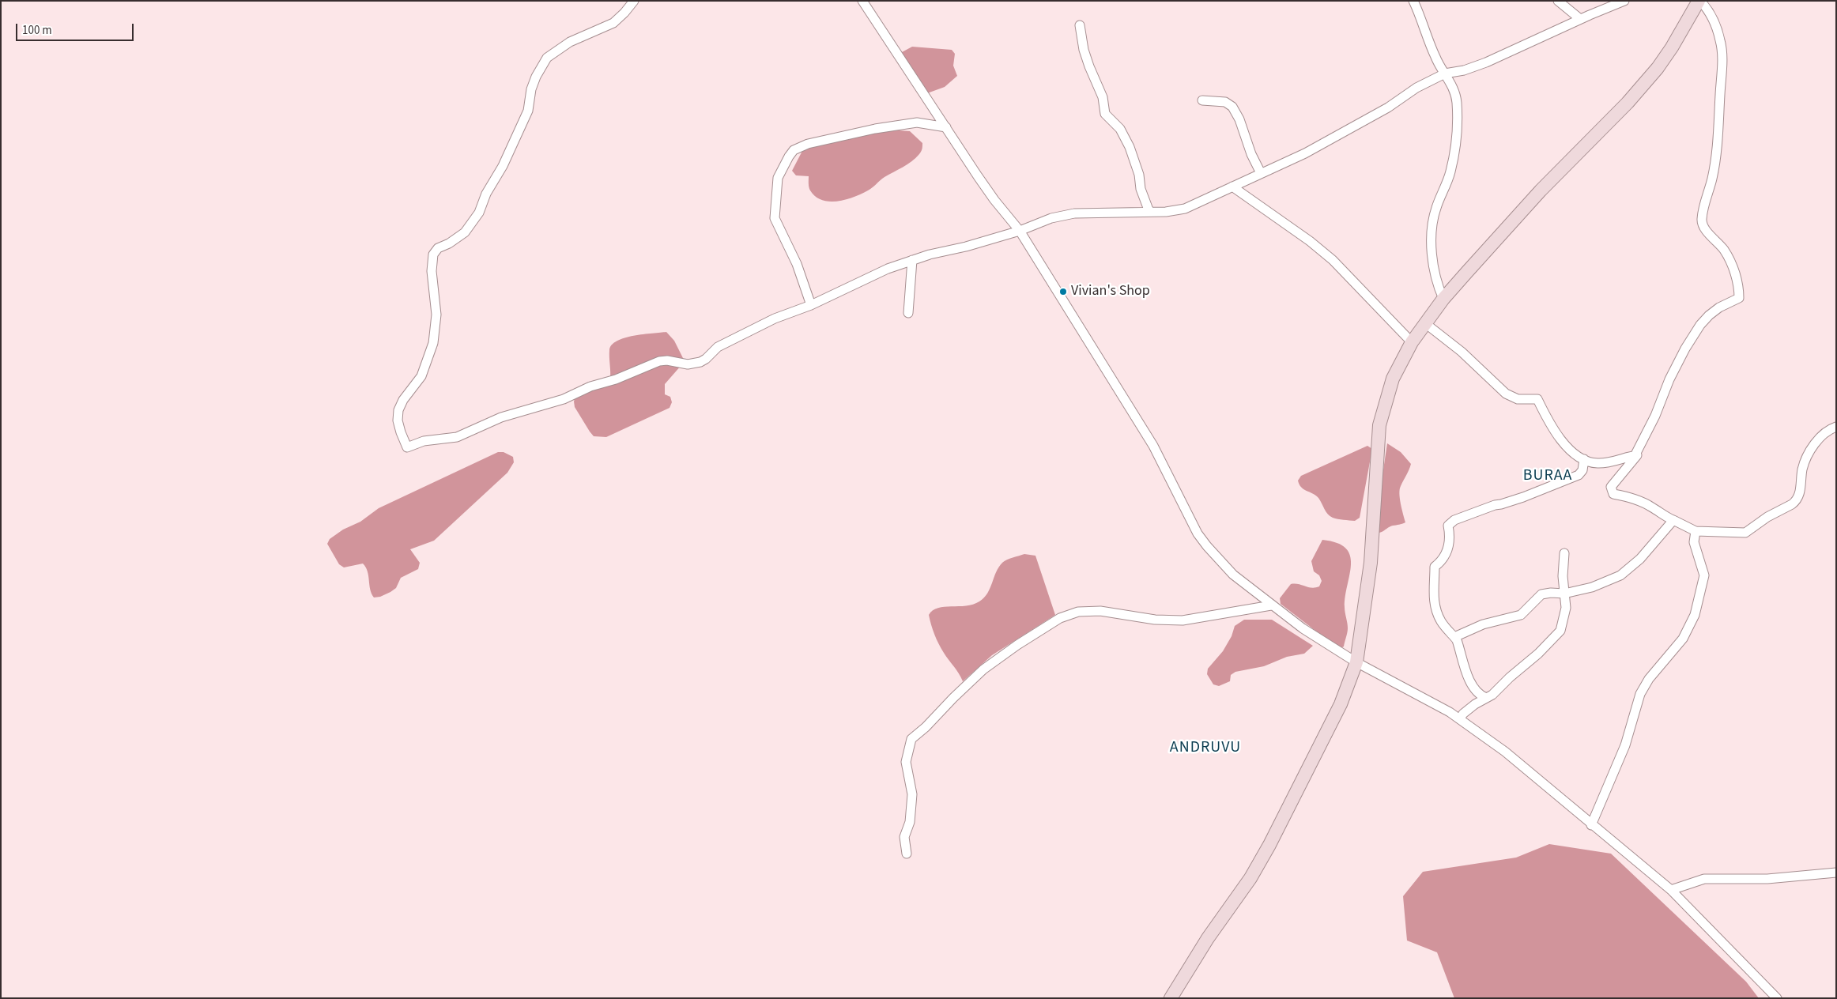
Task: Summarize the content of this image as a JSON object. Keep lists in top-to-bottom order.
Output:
{
  "districts": ["BURAA", "ANDRUVU"],
  "places": ["Vivian's Shop"],
  "scale_bar": "100 m"
}
